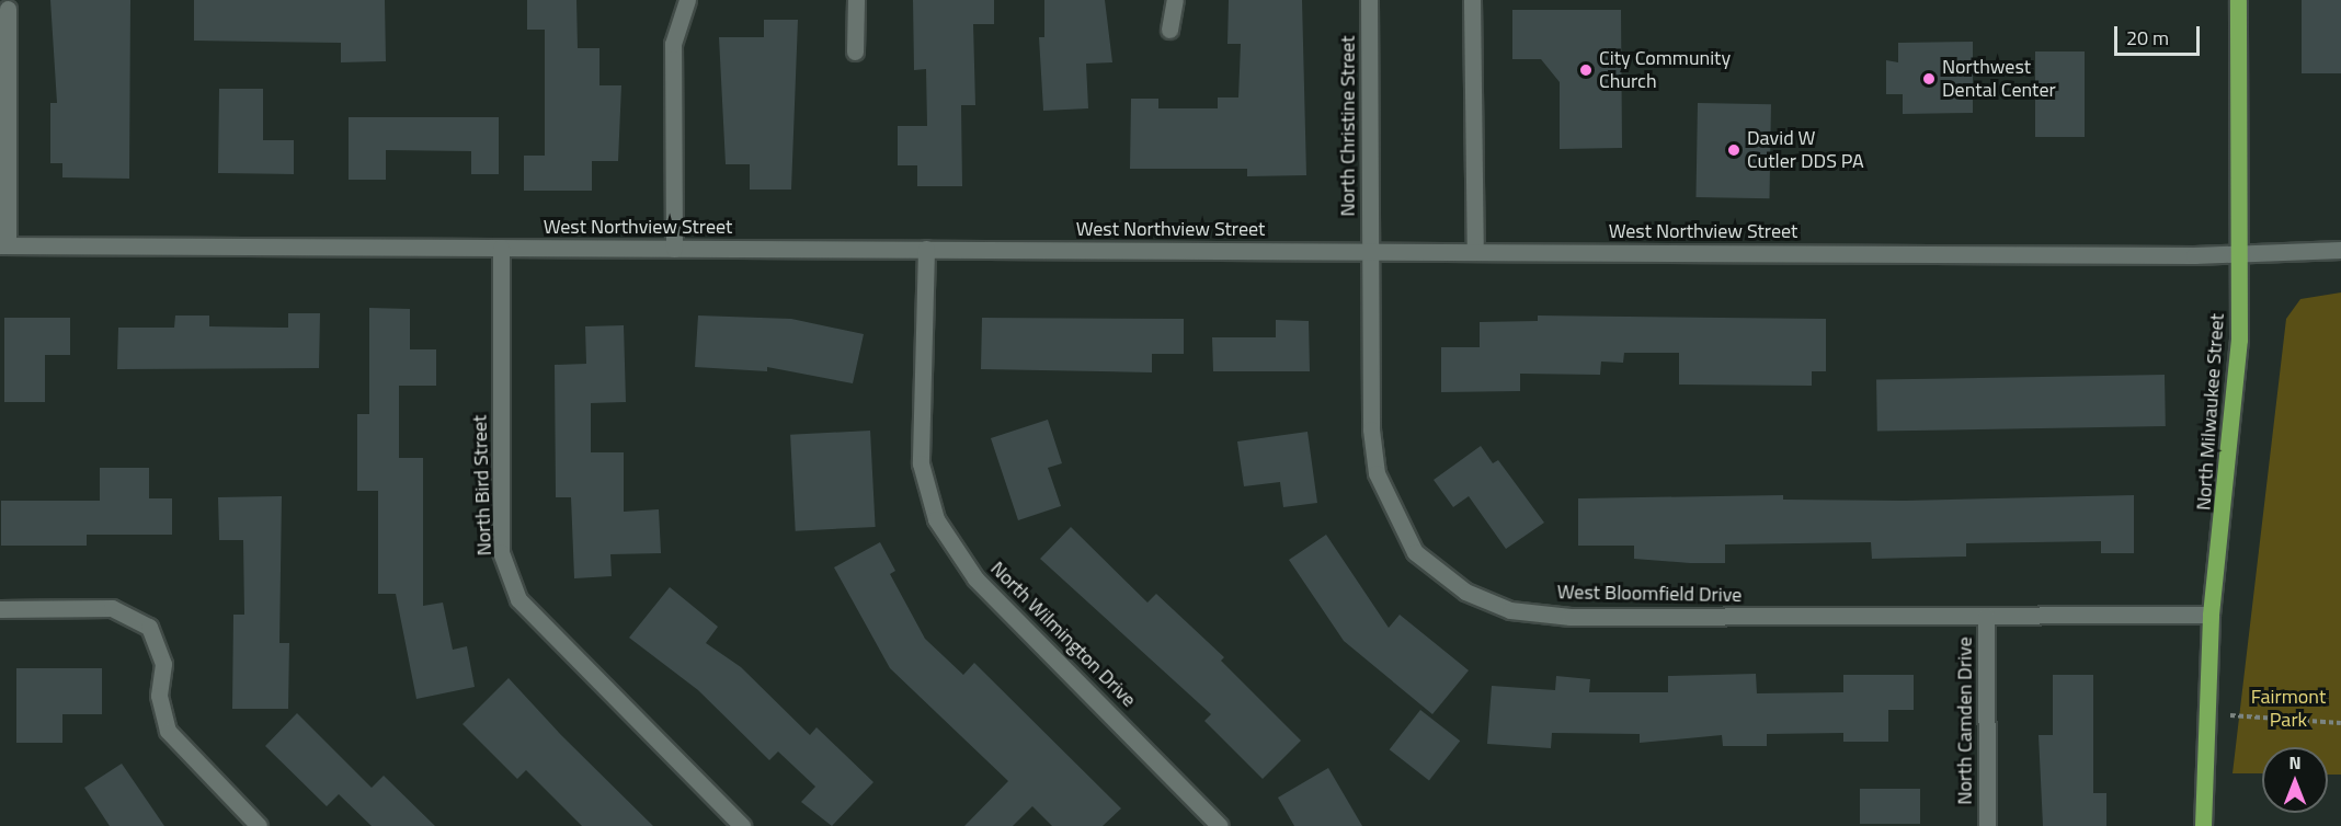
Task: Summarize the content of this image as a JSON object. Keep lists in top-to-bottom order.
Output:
{
  "streets": {
    "main road": ["North Milwaukee Street"],
    "street": [
      "North Christine Street",
      "West Northview Street",
      "North Bird Street",
      "West Bloomfield Drive",
      "North Wilmington Drive",
      "North Camden Drive"
    ]
  },
  "crossings": [
    ["North Christine Street", "West Northview Street"],
    ["North Christine Street", "West Bloomfield Drive"],
    ["West Northview Street", "North Milwaukee Street"],
    ["West Northview Street", "North Bird Street"],
    ["West Northview Street", "West Bloomfield Drive"],
    ["West Northview Street", "North Wilmington Drive"],
    ["North Milwaukee Street", "West Bloomfield Drive"],
    ["West Bloomfield Drive", "North Camden Drive"]
  ],
  "parks": ["Fairmont Park"],
  "places": ["City Community Church", "Northwest Dental Center", "David W Cutler DDS PA"],
  "scale_bar": "20 m",
  "north": "top"
}
